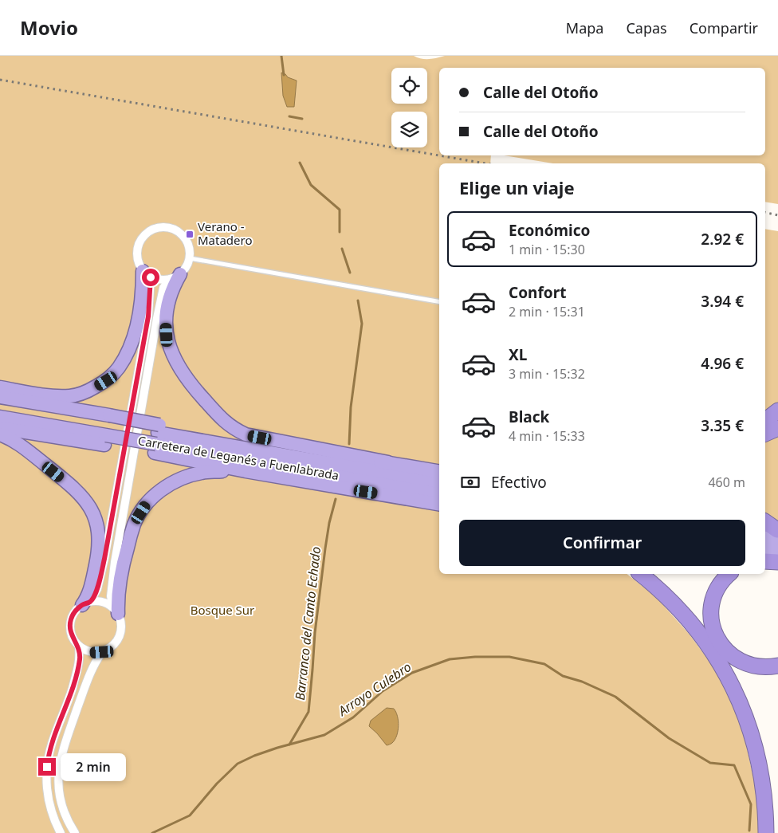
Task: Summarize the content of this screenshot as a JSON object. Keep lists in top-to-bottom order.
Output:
{
  "streets": {
    "highway": ["Carretera de Leganés a Fuenlabrada"]
  },
  "water": ["Barranco del Canto Echado", "Arroyo Culebro"],
  "parks": ["Bosque Sur"],
  "places": {
    "transit": ["Verano - Matadero"]
  },
  "page": {
    "header": "Movio",
    "nav": ["Mapa", "Capas", "Compartir"],
    "banner": ["Calle del Otoño", "Calle del Otoño"],
    "heading": "Elige un viaje",
    "list": [
      {
        "name": "Económico",
        "note": "1 min · 15:30",
        "value": "2.92 €"
      },
      {
        "name": "Confort",
        "note": "2 min · 15:31",
        "value": "3.94 €"
      },
      {
        "name": "XL",
        "note": "3 min · 15:32",
        "value": "4.96 €"
      },
      {
        "name": "Black",
        "note": "4 min · 15:33",
        "value": "3.35 €"
      }
    ],
    "pay": ["Efectivo", "460 m"],
    "buttons": "Confirmar",
    "bubble": "2 min"
  }
}
